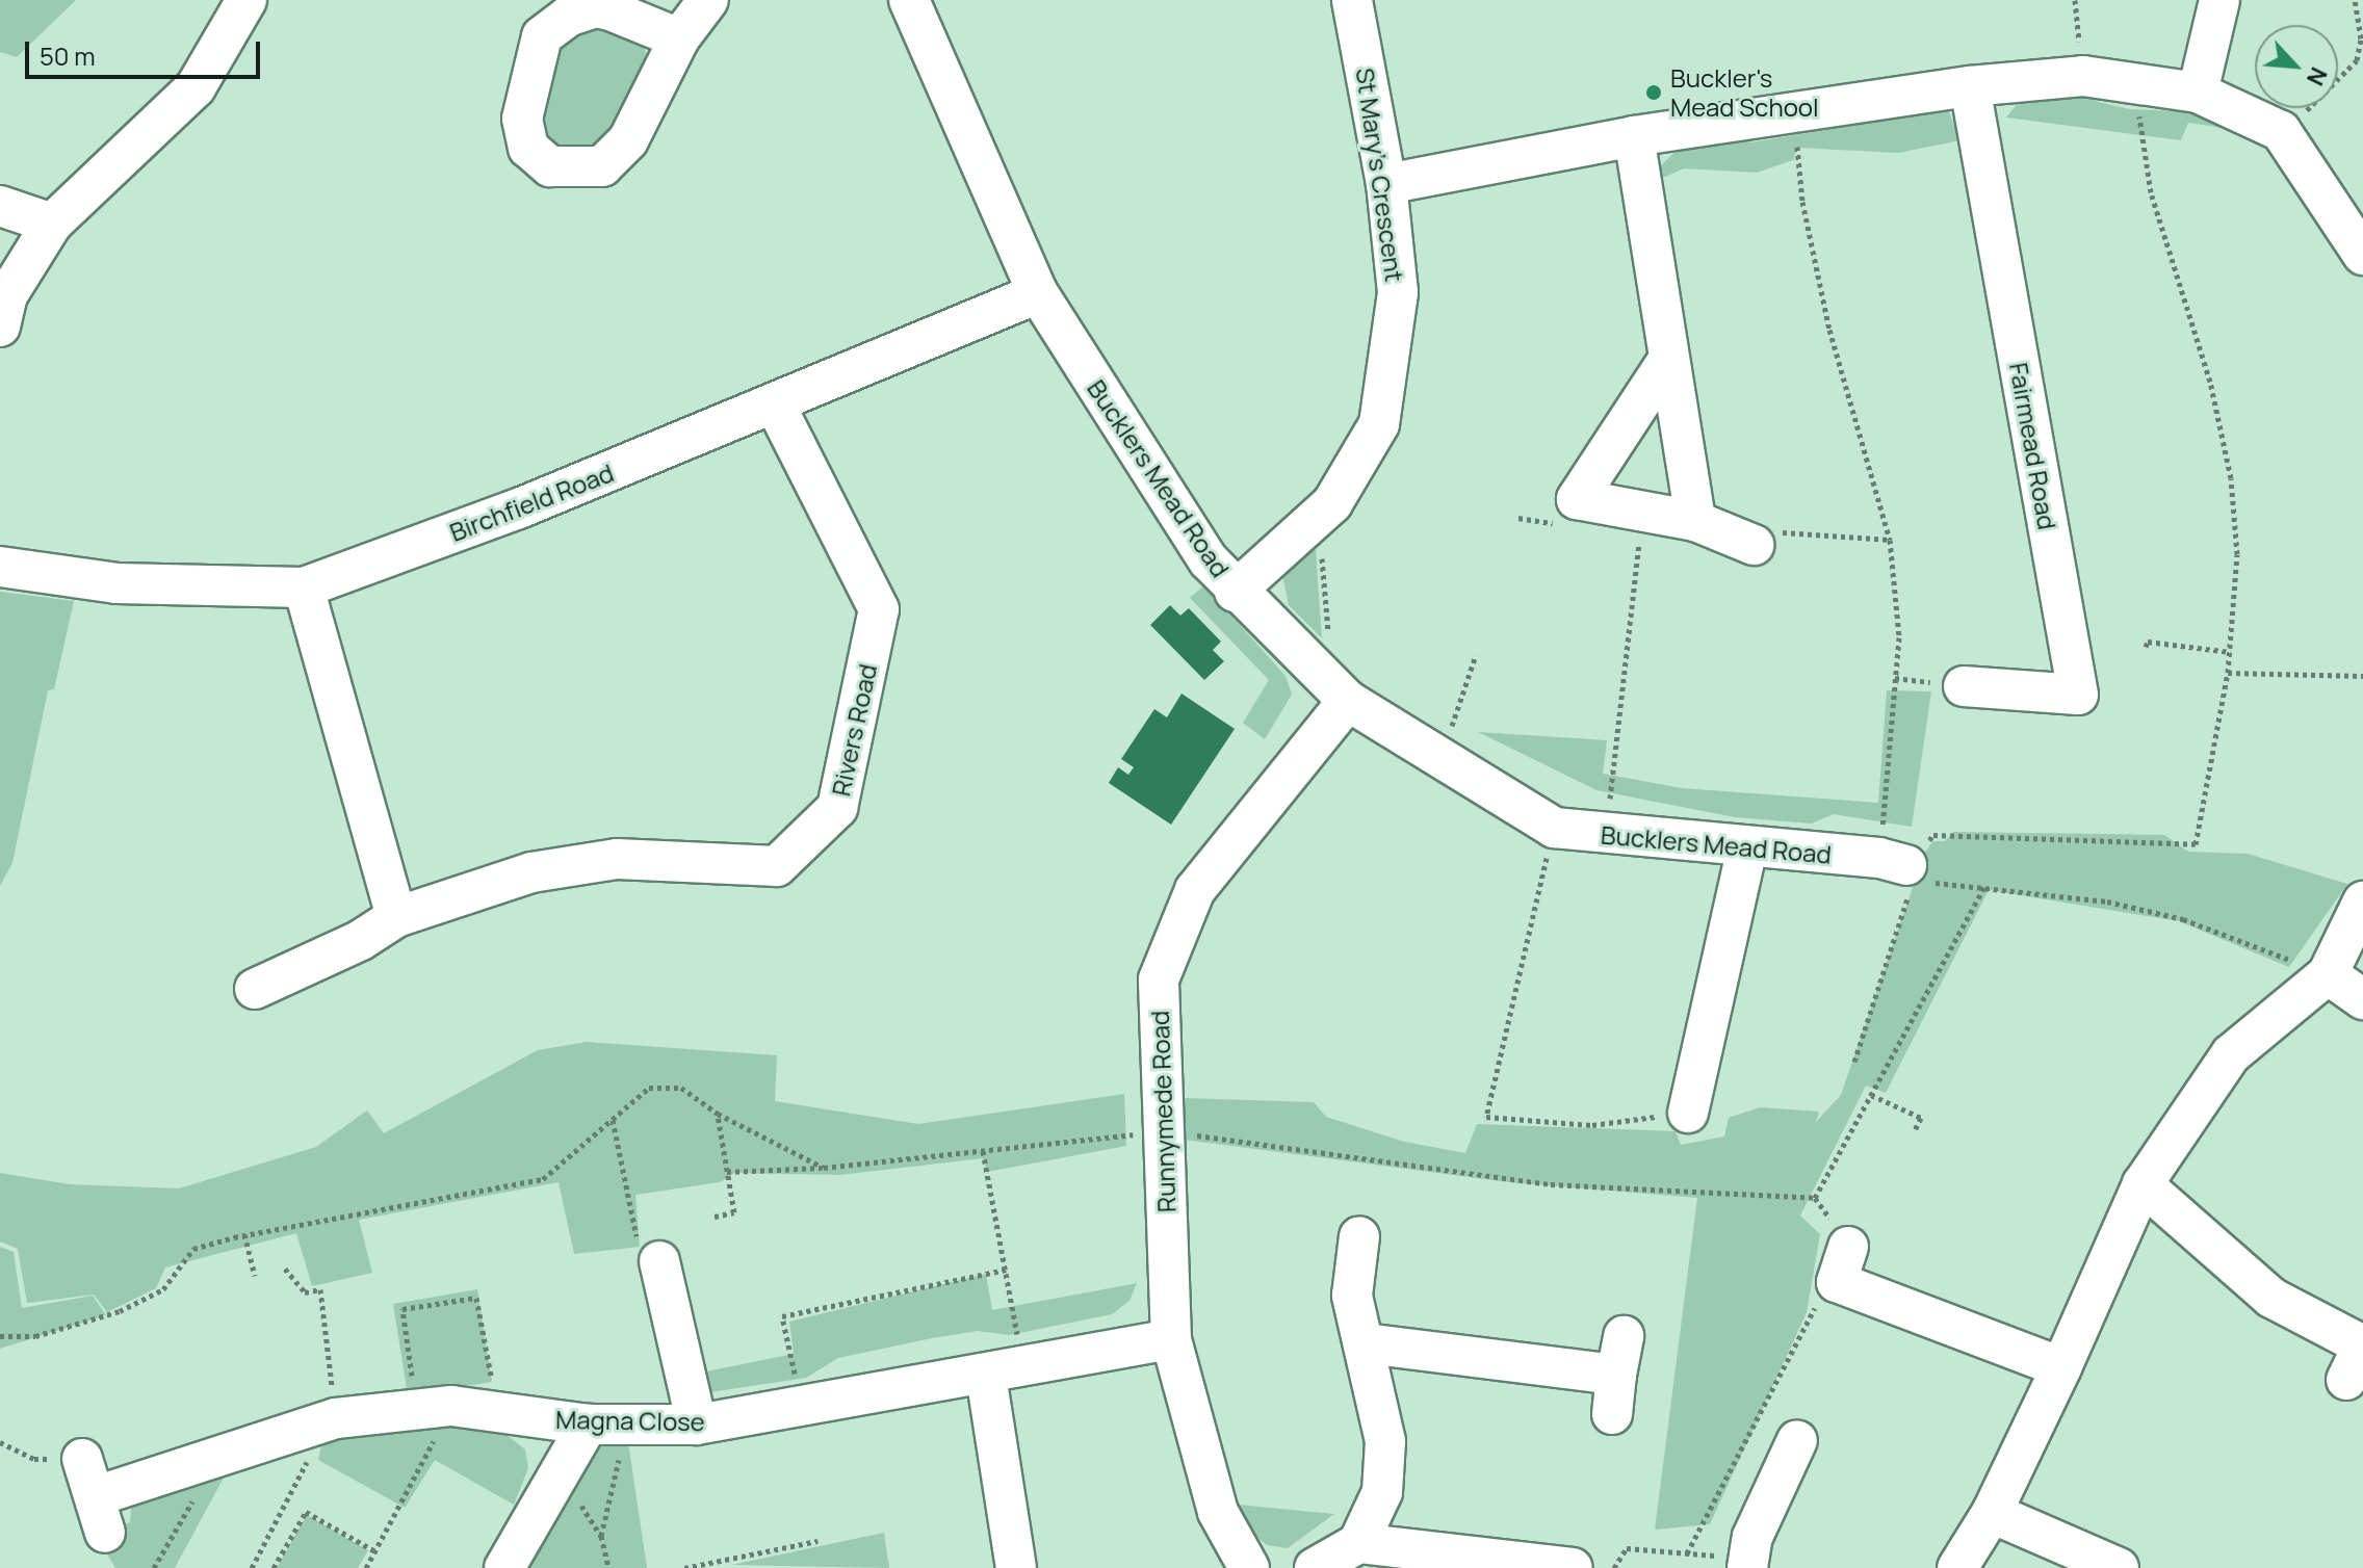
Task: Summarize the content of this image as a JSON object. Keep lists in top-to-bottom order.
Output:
{
  "streets": {
    "street": [
      "St Mary's Crescent",
      "Fairmead Road",
      "Bucklers Mead Road",
      "Birchfield Road",
      "Rivers Road",
      "Runnymede Road",
      "Magna Close"
    ]
  },
  "crossings": [
    ["St Mary's Crescent", "Bucklers Mead Road"],
    ["Bucklers Mead Road", "Birchfield Road"],
    ["Bucklers Mead Road", "Runnymede Road"],
    ["Birchfield Road", "Rivers Road"],
    ["Runnymede Road", "Magna Close"]
  ],
  "places": ["Buckler's Mead School"],
  "scale_bar": "50 m",
  "north": "bottom right"
}
